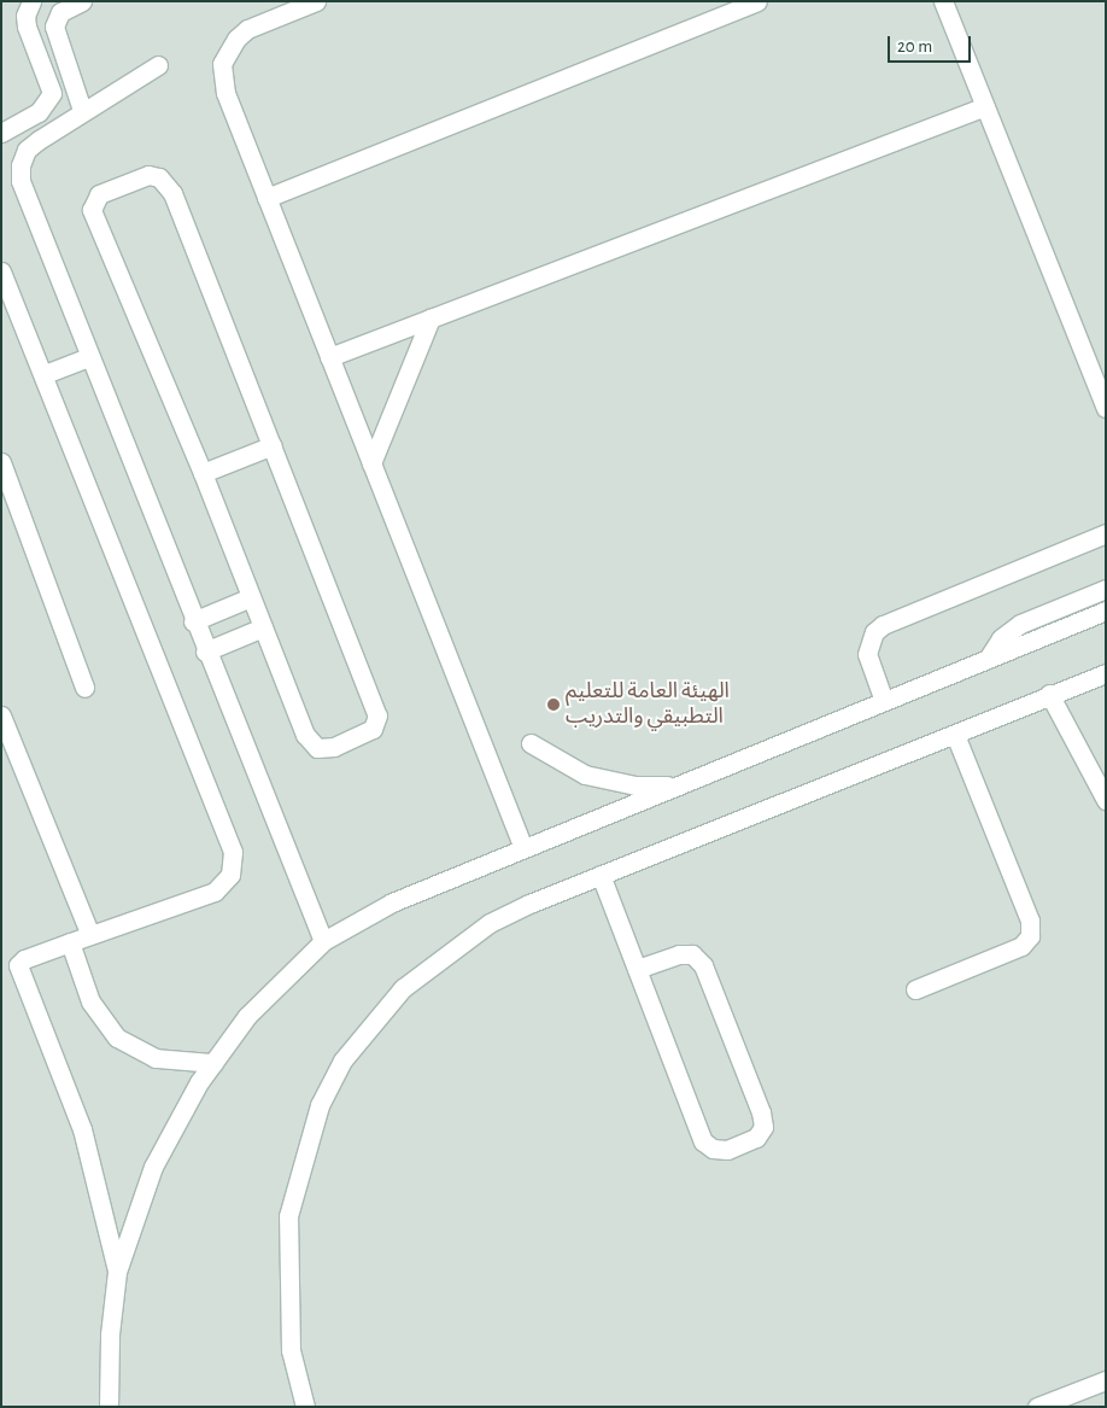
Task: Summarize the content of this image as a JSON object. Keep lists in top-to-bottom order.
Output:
{
  "places": ["الهيئة العامة للتعليم التطبيقي والتدريب"],
  "scale_bar": "20 m"
}
